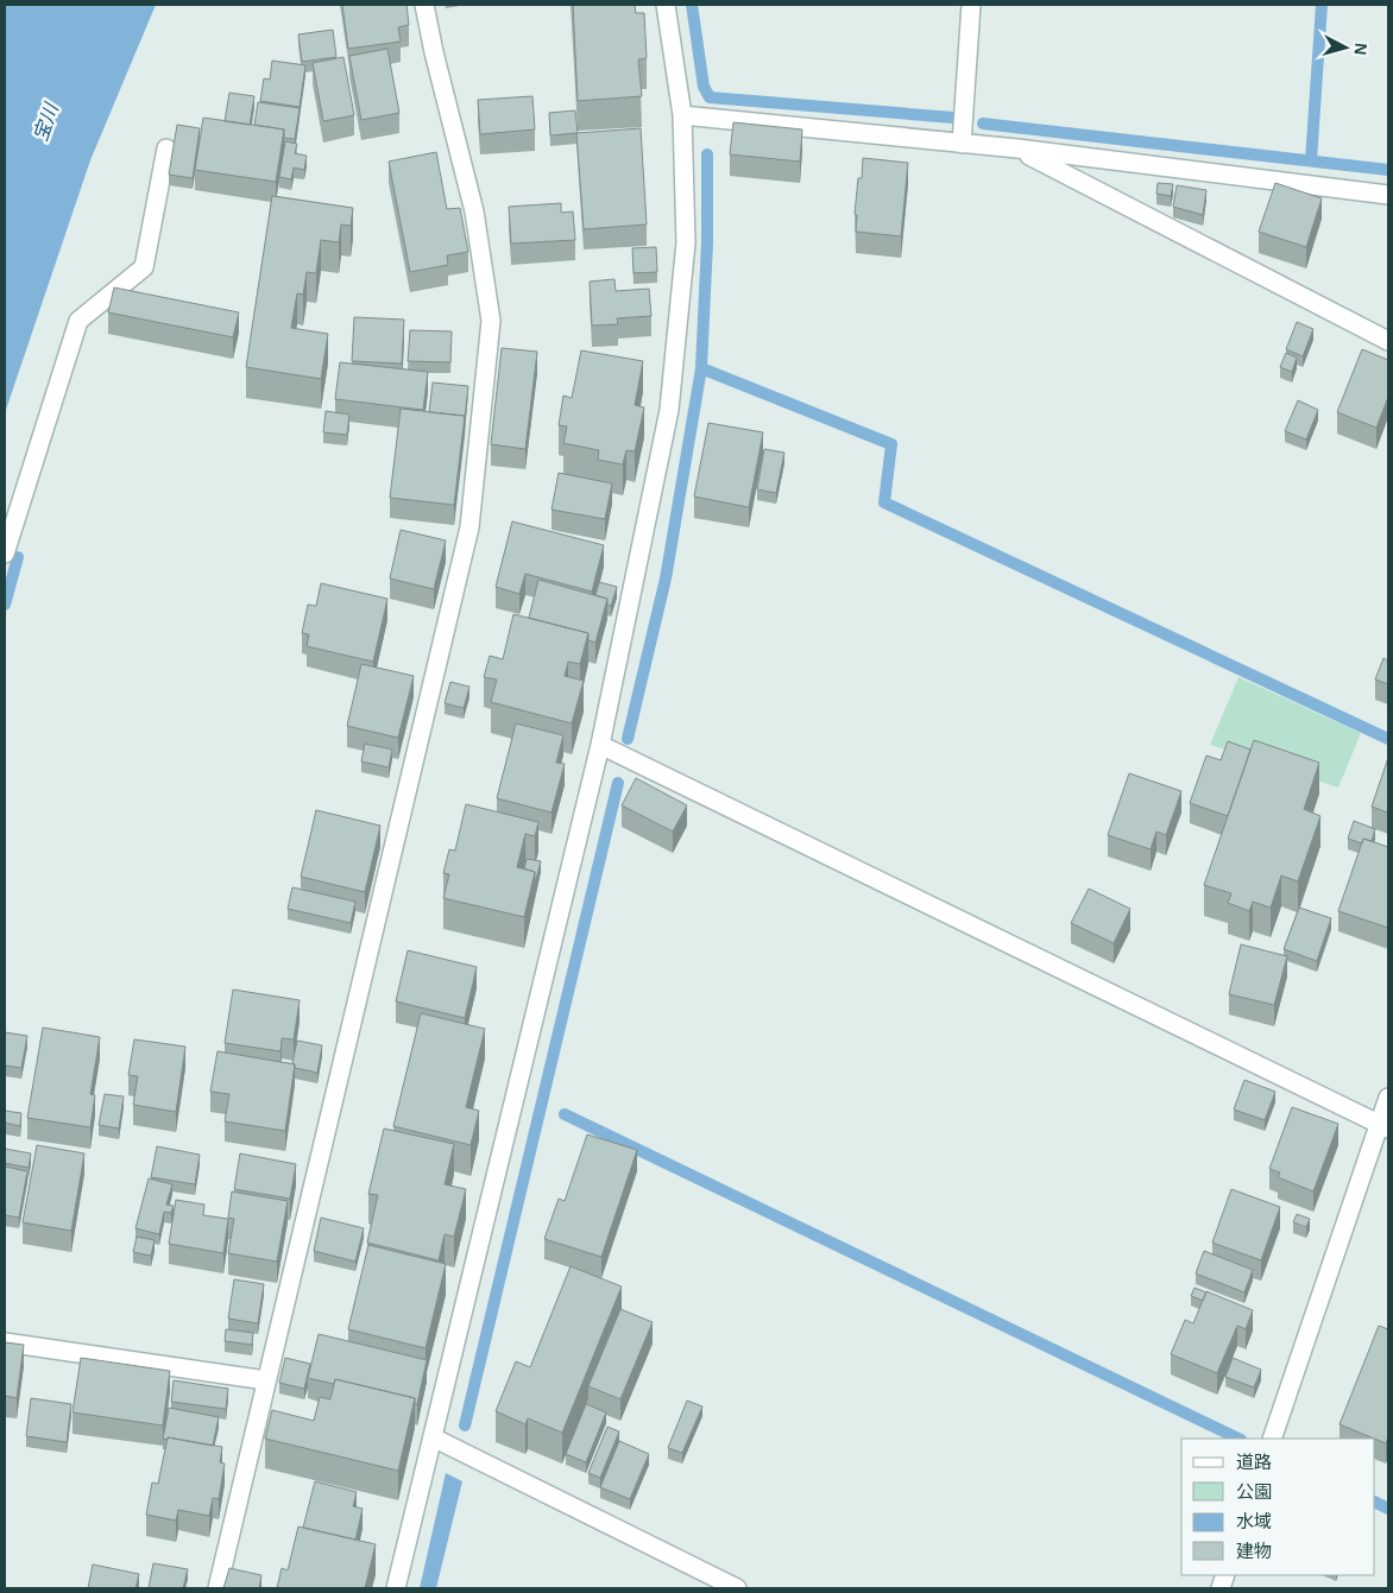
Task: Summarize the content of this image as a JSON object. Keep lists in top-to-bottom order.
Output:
{
  "water": ["宝川"],
  "legend": [
    "道路",
    "公園",
    "水域",
    "建物"
  ],
  "north": "right"
}
